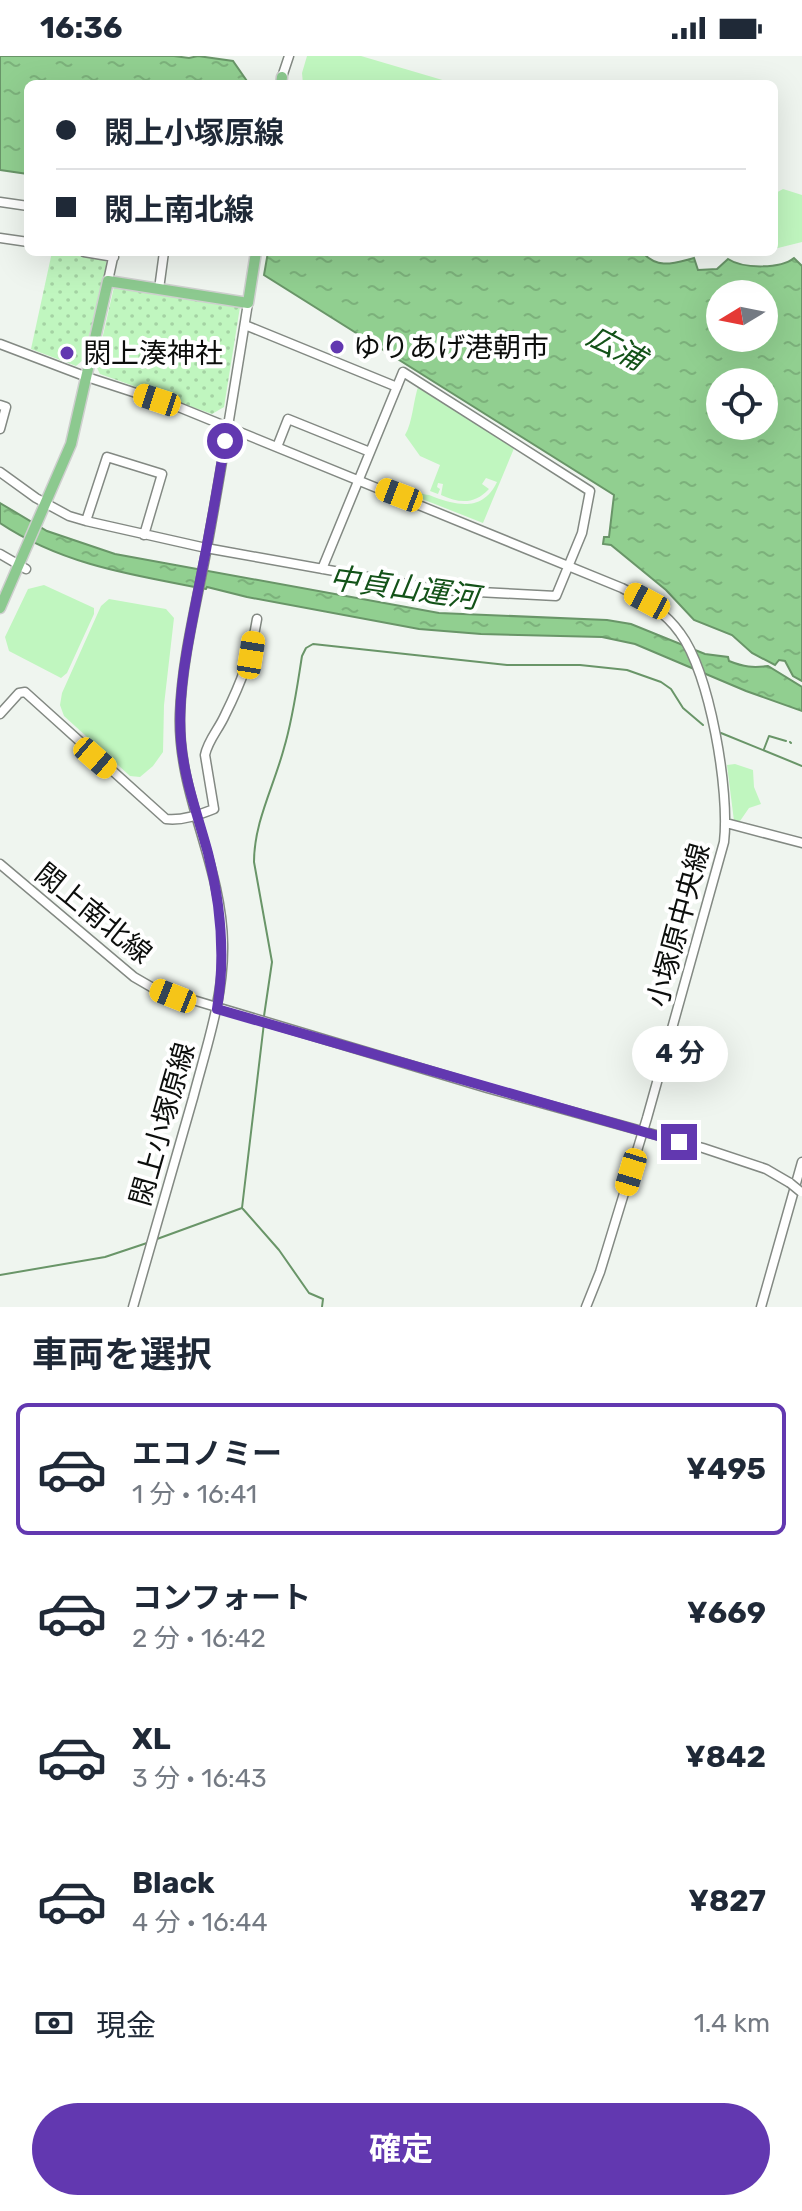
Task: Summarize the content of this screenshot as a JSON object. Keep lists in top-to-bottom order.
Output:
{
  "streets": {
    "street": ["閖上南北線", "小塚原中央線", "閖上小塚原線"]
  },
  "crossings": [
    ["閖上南北線", "小塚原中央線"],
    ["閖上南北線", "閖上小塚原線"]
  ],
  "water": ["広浦", "中貞山運河"],
  "places": ["ゆりあげ港朝市", "閖上湊神社"],
  "north": "left",
  "page": {
    "status": "16:36",
    "banner": ["閖上小塚原線", "閖上南北線"],
    "bubble": "4 分",
    "heading": "車両を選択",
    "list": [
      {
        "name": "エコノミー",
        "note": "1 分 · 16:41",
        "value": "¥495"
      },
      {
        "name": "コンフォート",
        "note": "2 分 · 16:42",
        "value": "¥669"
      },
      {
        "name": "XL",
        "note": "3 分 · 16:43",
        "value": "¥842"
      },
      {
        "name": "Black",
        "note": "4 分 · 16:44",
        "value": "¥827"
      }
    ],
    "pay": ["現金", "1.4 km"],
    "buttons": "確定"
  }
}
